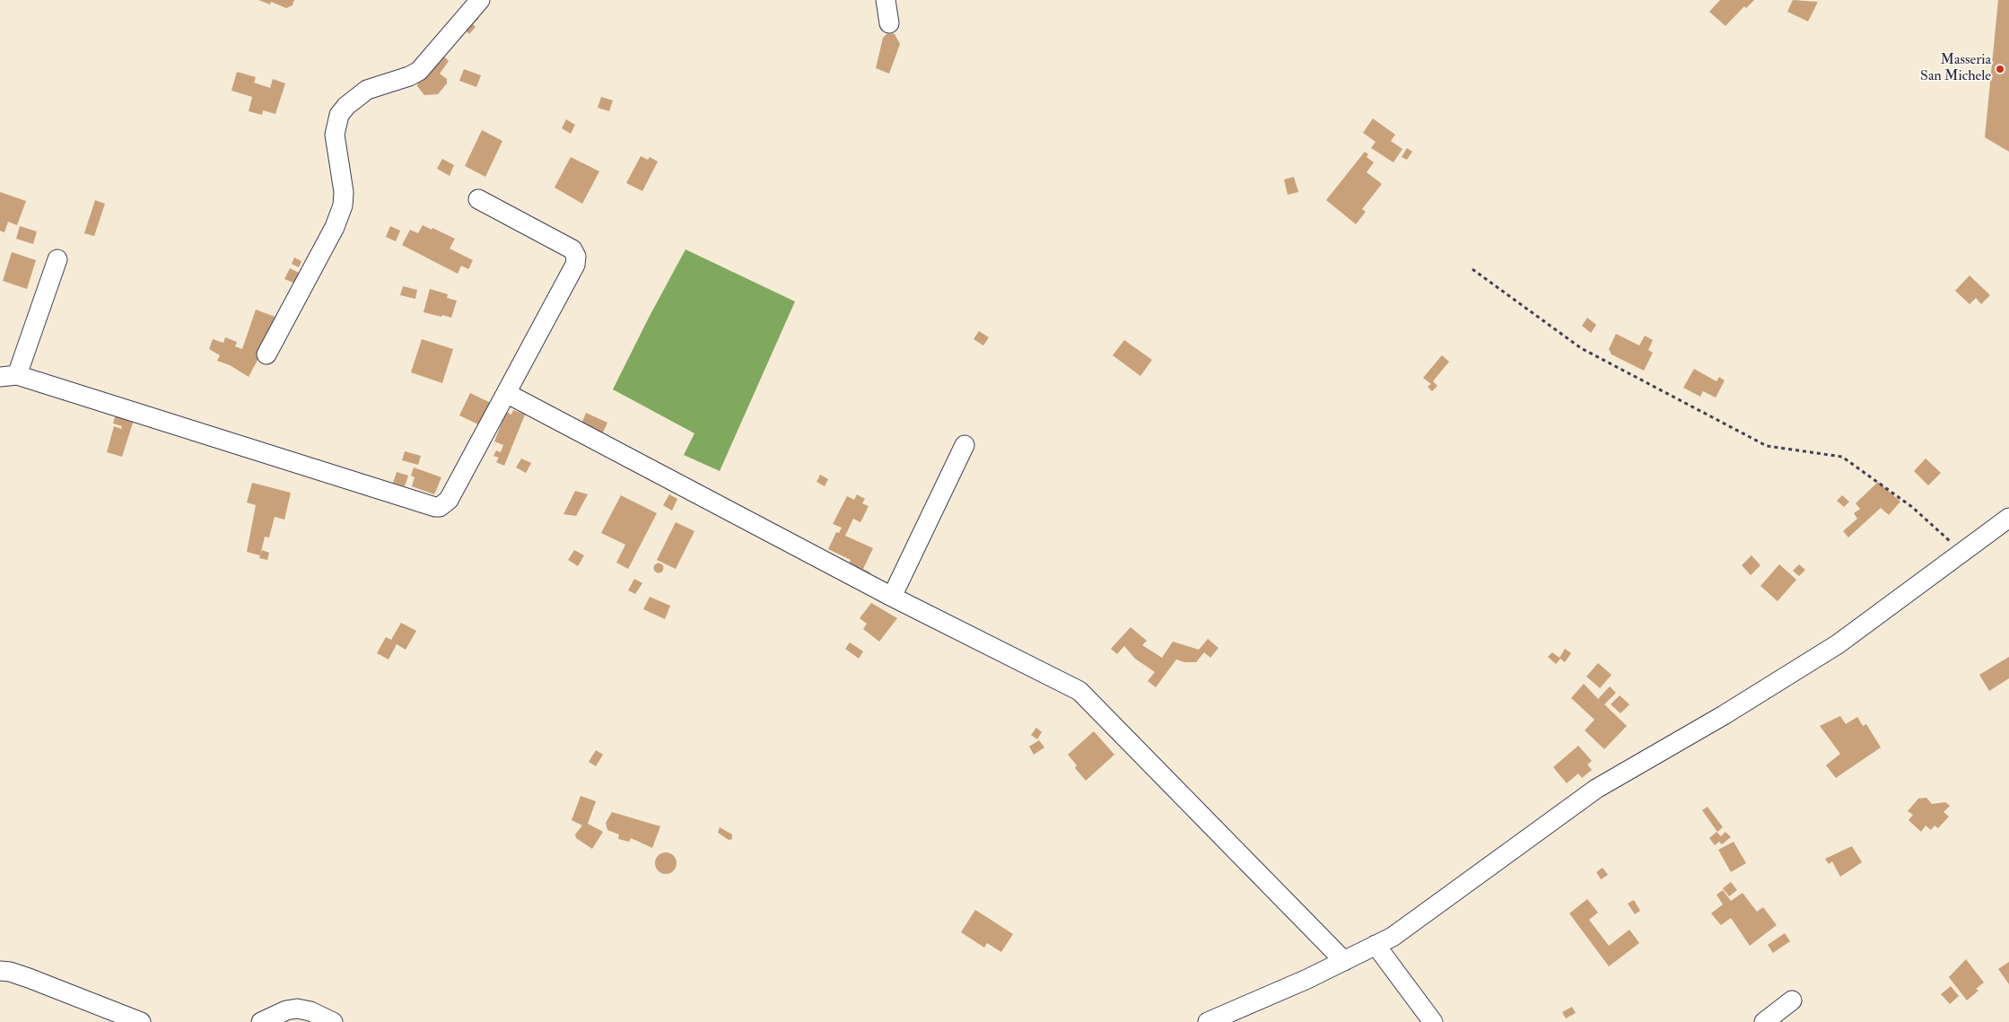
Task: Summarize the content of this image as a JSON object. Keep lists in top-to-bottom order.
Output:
{
  "places": ["Masseria San Michele"]
}
